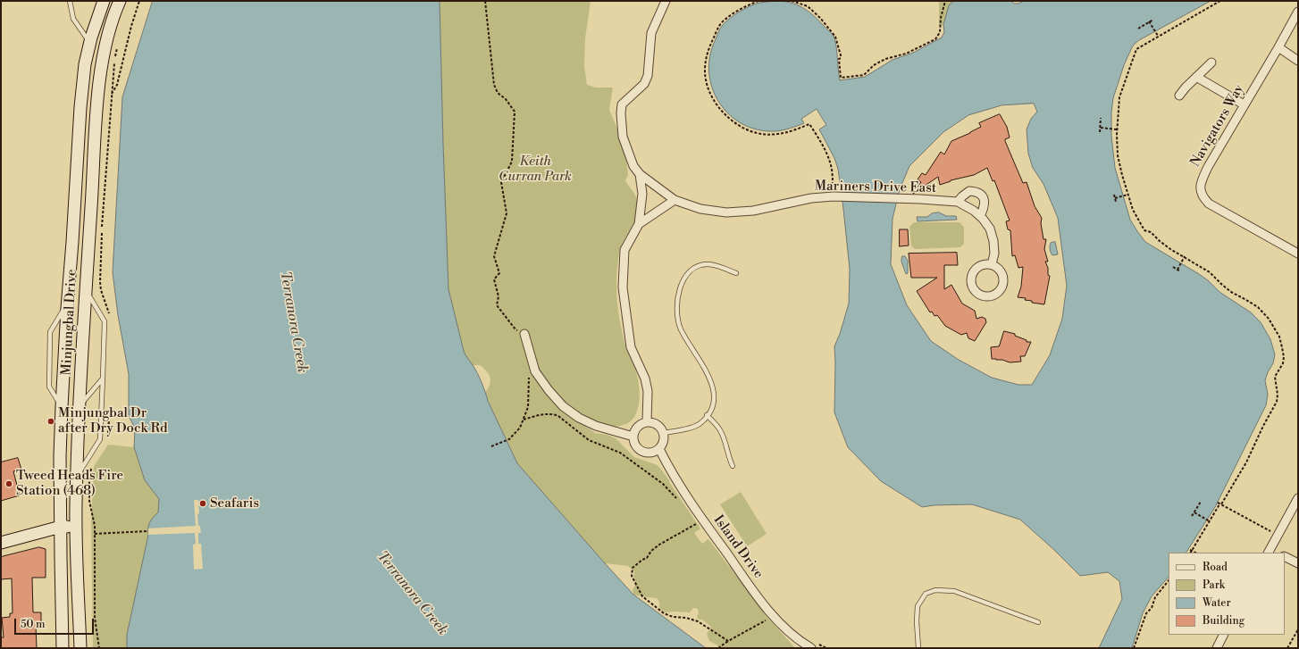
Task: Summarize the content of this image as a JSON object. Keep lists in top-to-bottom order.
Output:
{
  "streets": {
    "main road": ["Minjungbal Drive"],
    "street": ["Navigators Way", "Mariners Drive East", "Island Drive"]
  },
  "water": ["Terranora Creek"],
  "parks": ["Keith Curran Park"],
  "places": ["Minjungbal Dr after Dry Dock Rd", "Tweed Heads Fire Station (468)", "Seafaris"],
  "legend": [
    "Road",
    "Park",
    "Water",
    "Building"
  ],
  "scale_bar": "50 m"
}
